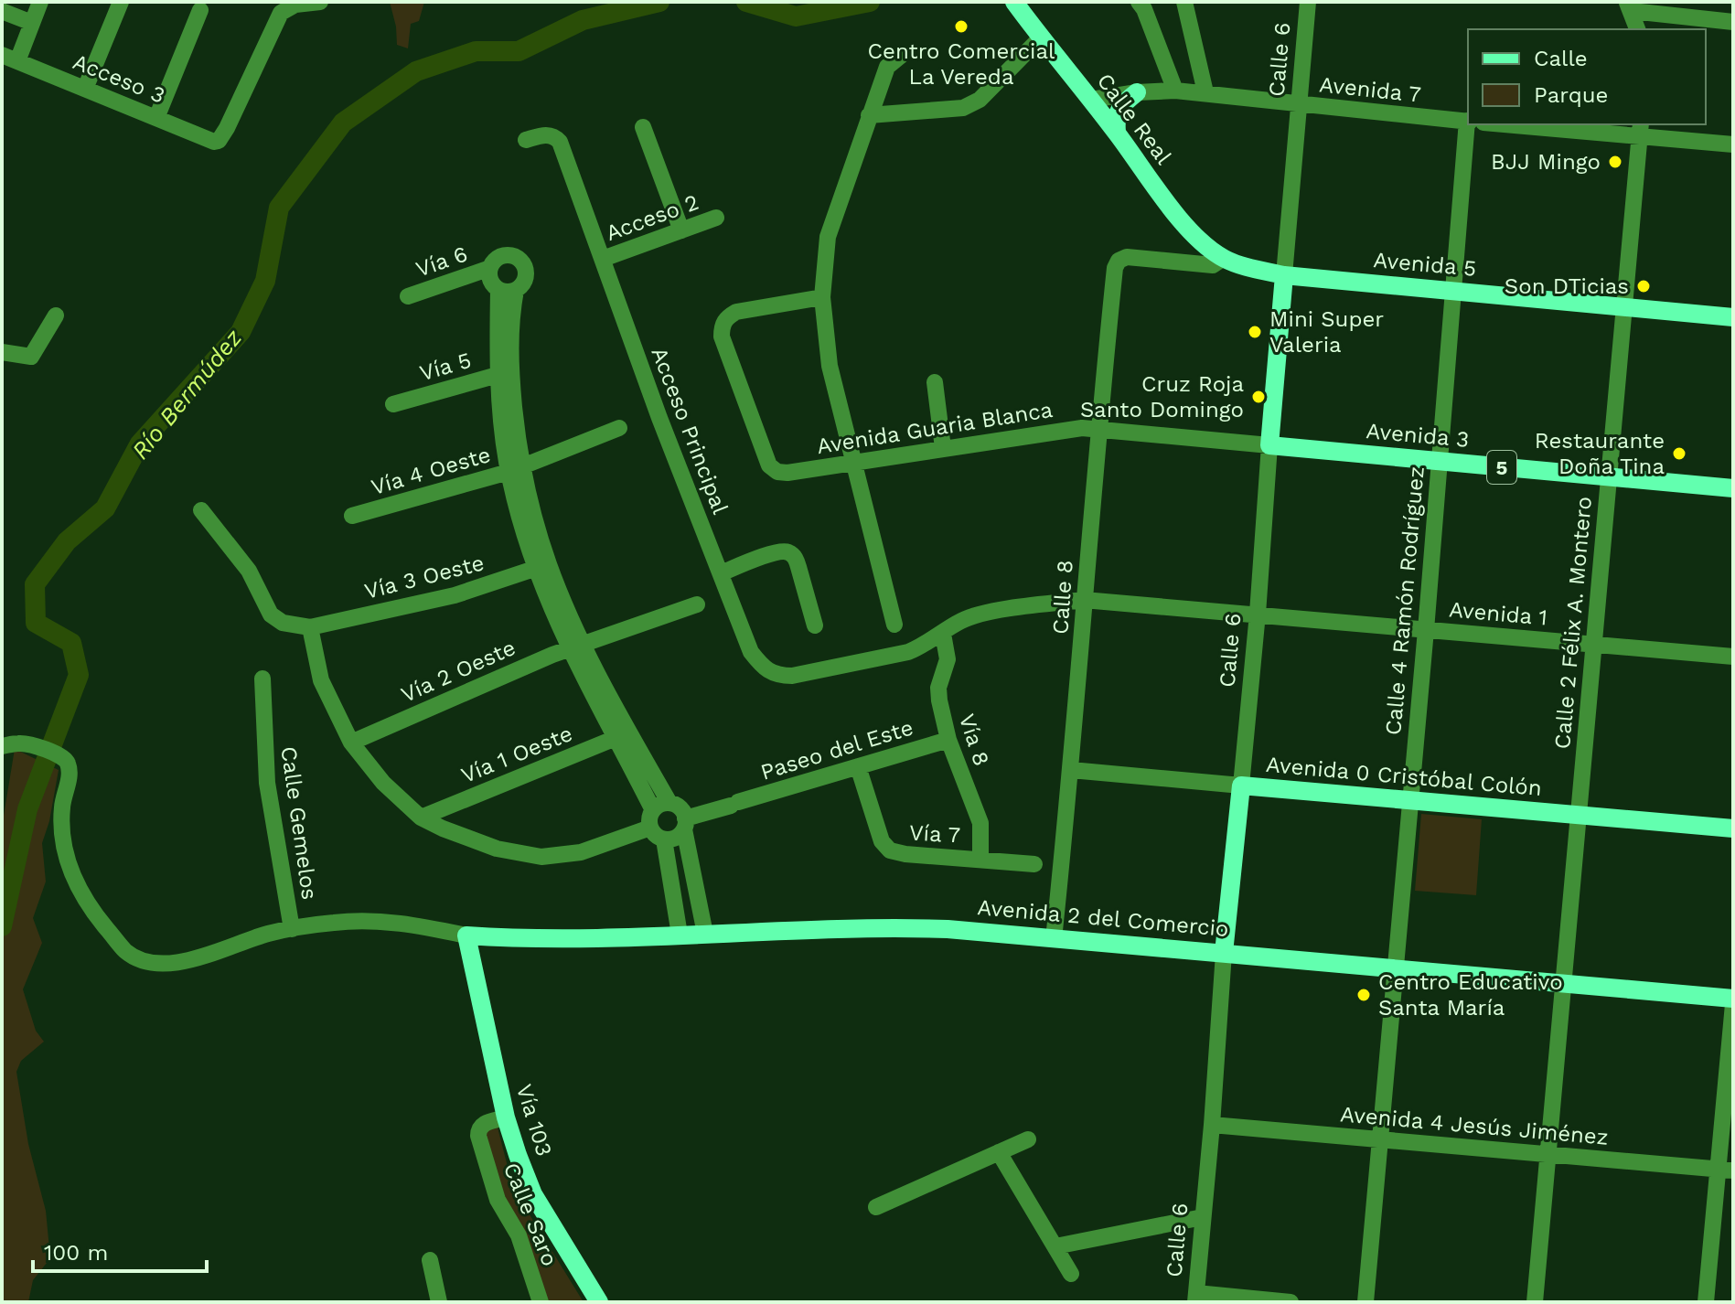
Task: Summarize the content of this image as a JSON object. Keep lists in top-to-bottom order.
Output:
{
  "streets": {
    "main road": [
      "Calle 6",
      "Calle Real",
      "Avenida 5",
      "Avenida 3",
      "5",
      "Avenida 0 Cristóbal Colón",
      "Avenida 2 del Comercio",
      "Vía 103"
    ],
    "street": [
      "Acceso 3",
      "Avenida 7",
      "Acceso 2",
      "Vía 6",
      "Vía 5",
      "Avenida Guaria Blanca",
      "Acceso Principal",
      "Vía 4 Oeste",
      "Vía 3 Oeste",
      "Calle 8",
      "Calle 4 Ramón Rodríguez",
      "Avenida 1",
      "Calle 2 Félix A. Montero",
      "Vía 2 Oeste",
      "Vía 8",
      "Paseo del Este",
      "Vía 1 Oeste",
      "Calle Gemelos",
      "Vía 7",
      "Avenida 4 Jesús Jiménez",
      "Calle Saro"
    ]
  },
  "crossings": [
    ["Calle 6", "Avenida 7"],
    ["Calle 6", "Avenida 5"],
    ["Calle 6", "Avenida 3"],
    ["Calle 6", "Avenida 1"],
    ["Calle 6", "Avenida 0 Cristóbal Colón"],
    ["Calle 6", "Avenida 2 del Comercio"],
    ["Calle 6", "Avenida 4 Jesús Jiménez"],
    ["Avenida 7", "Calle Real"],
    ["Avenida 7", "Calle 2 Félix A. Montero"],
    ["Calle Real", "Avenida 5"],
    ["Acceso 2", "Acceso Principal"],
    ["Avenida 5", "Calle 8"],
    ["Avenida 5", "Calle 4 Ramón Rodríguez"],
    ["Avenida 5", "Calle 2 Félix A. Montero"],
    ["Avenida Guaria Blanca", "Avenida 3"],
    ["Avenida Guaria Blanca", "Calle 8"],
    ["Acceso Principal", "Avenida 1"],
    ["Acceso Principal", "Vía 8"],
    ["Avenida 3", "Calle 8"],
    ["Avenida 3", "Calle 4 Ramón Rodríguez"],
    ["Avenida 3", "Calle 2 Félix A. Montero"],
    ["Calle 8", "Avenida 1"],
    ["Calle 8", "Avenida 0 Cristóbal Colón"],
    ["Calle 8", "Avenida 2 del Comercio"],
    ["Calle 4 Ramón Rodríguez", "Avenida 1"],
    ["Calle 4 Ramón Rodríguez", "Avenida 0 Cristóbal Colón"],
    ["Calle 4 Ramón Rodríguez", "Avenida 2 del Comercio"],
    ["Calle 4 Ramón Rodríguez", "Avenida 4 Jesús Jiménez"],
    ["Avenida 1", "Calle 2 Félix A. Montero"],
    ["Avenida 1", "Vía 8"],
    ["Calle 2 Félix A. Montero", "Avenida 0 Cristóbal Colón"],
    ["Calle 2 Félix A. Montero", "Avenida 2 del Comercio"],
    ["Calle 2 Félix A. Montero", "Avenida 4 Jesús Jiménez"],
    ["Vía 8", "Paseo del Este"],
    ["Vía 8", "Vía 7"],
    ["Paseo del Este", "Vía 7"],
    ["Avenida 2 del Comercio", "Vía 103"],
    ["Vía 103", "Calle Saro"]
  ],
  "water": ["Río Bermúdez"],
  "places": [
    "Centro Comercial La Vereda",
    "BJJ Mingo",
    "Son DTicias",
    "Mini Super Valeria",
    "Cruz Roja Santo Domingo",
    "Restaurante Doña Tina",
    "Centro Educativo Santa María"
  ],
  "legend": ["Calle", "Parque"],
  "scale_bar": "100 m"
}
